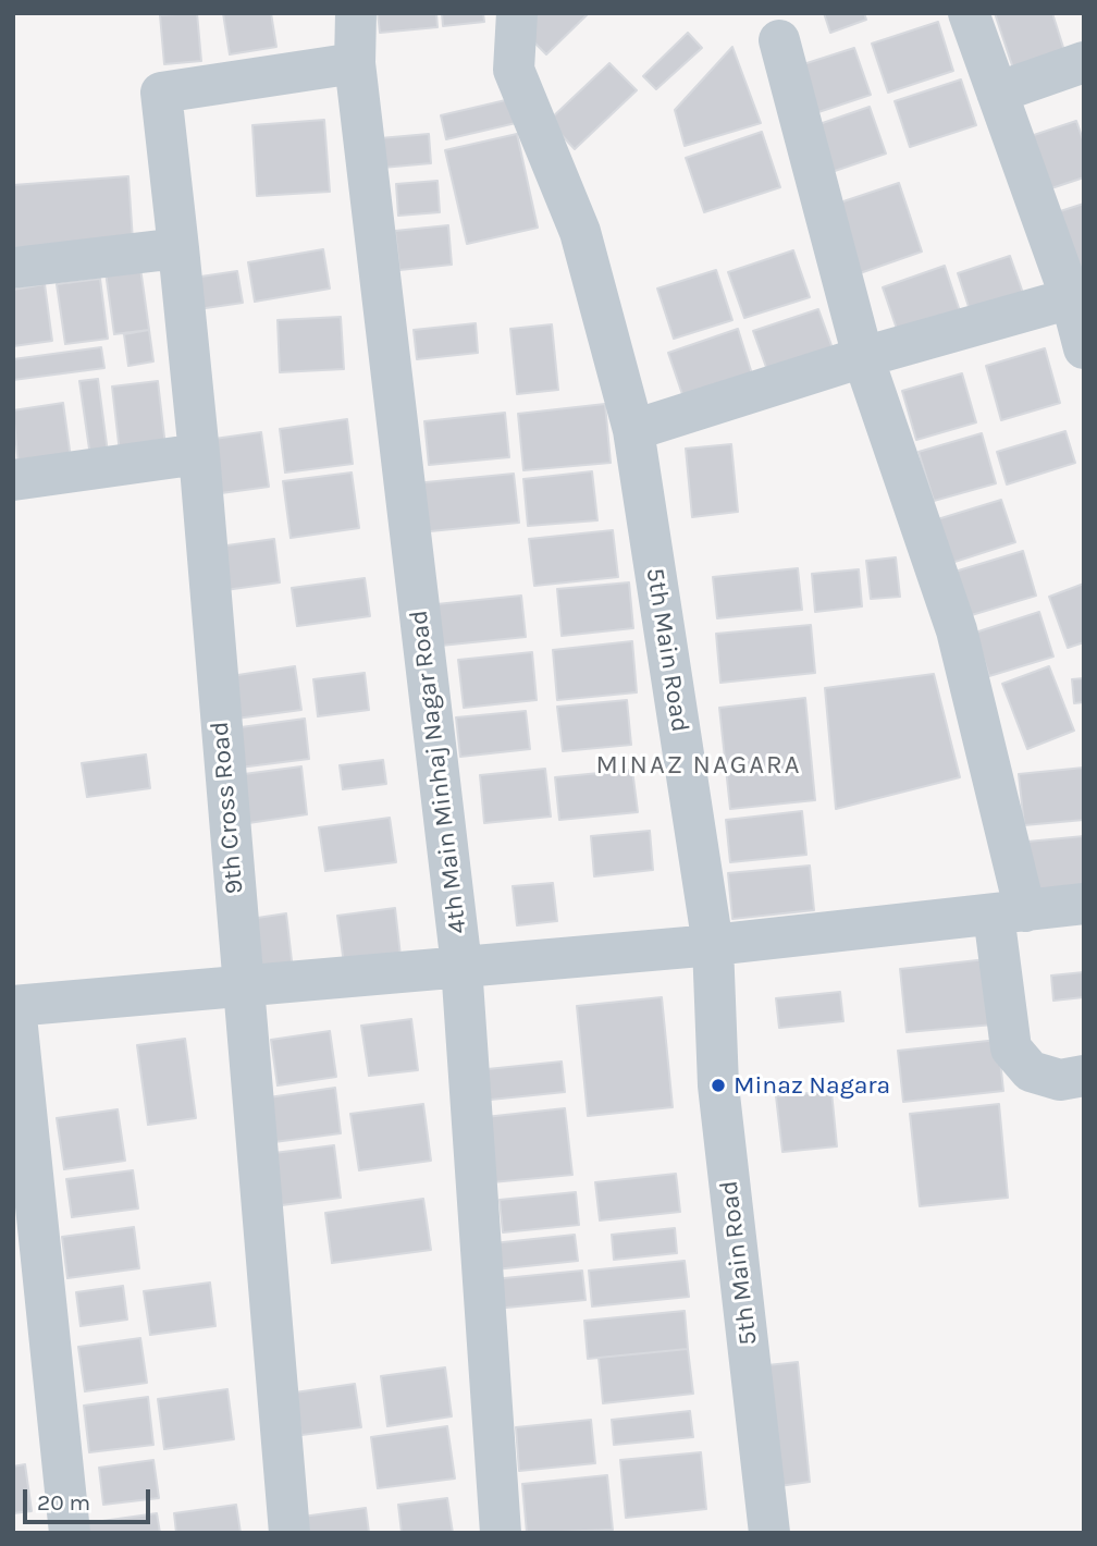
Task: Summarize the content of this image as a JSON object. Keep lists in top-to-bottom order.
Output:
{
  "streets": {
    "street": ["5th Main Road", "4th Main Minhaj Nagar Road", "9th Cross Road"]
  },
  "crossings": [
    ["4th Main Minhaj Nagar Road", "9th Cross Road"]
  ],
  "districts": ["MINAZ NAGARA"],
  "places": ["Minaz Nagara"],
  "scale_bar": "20 m"
}
